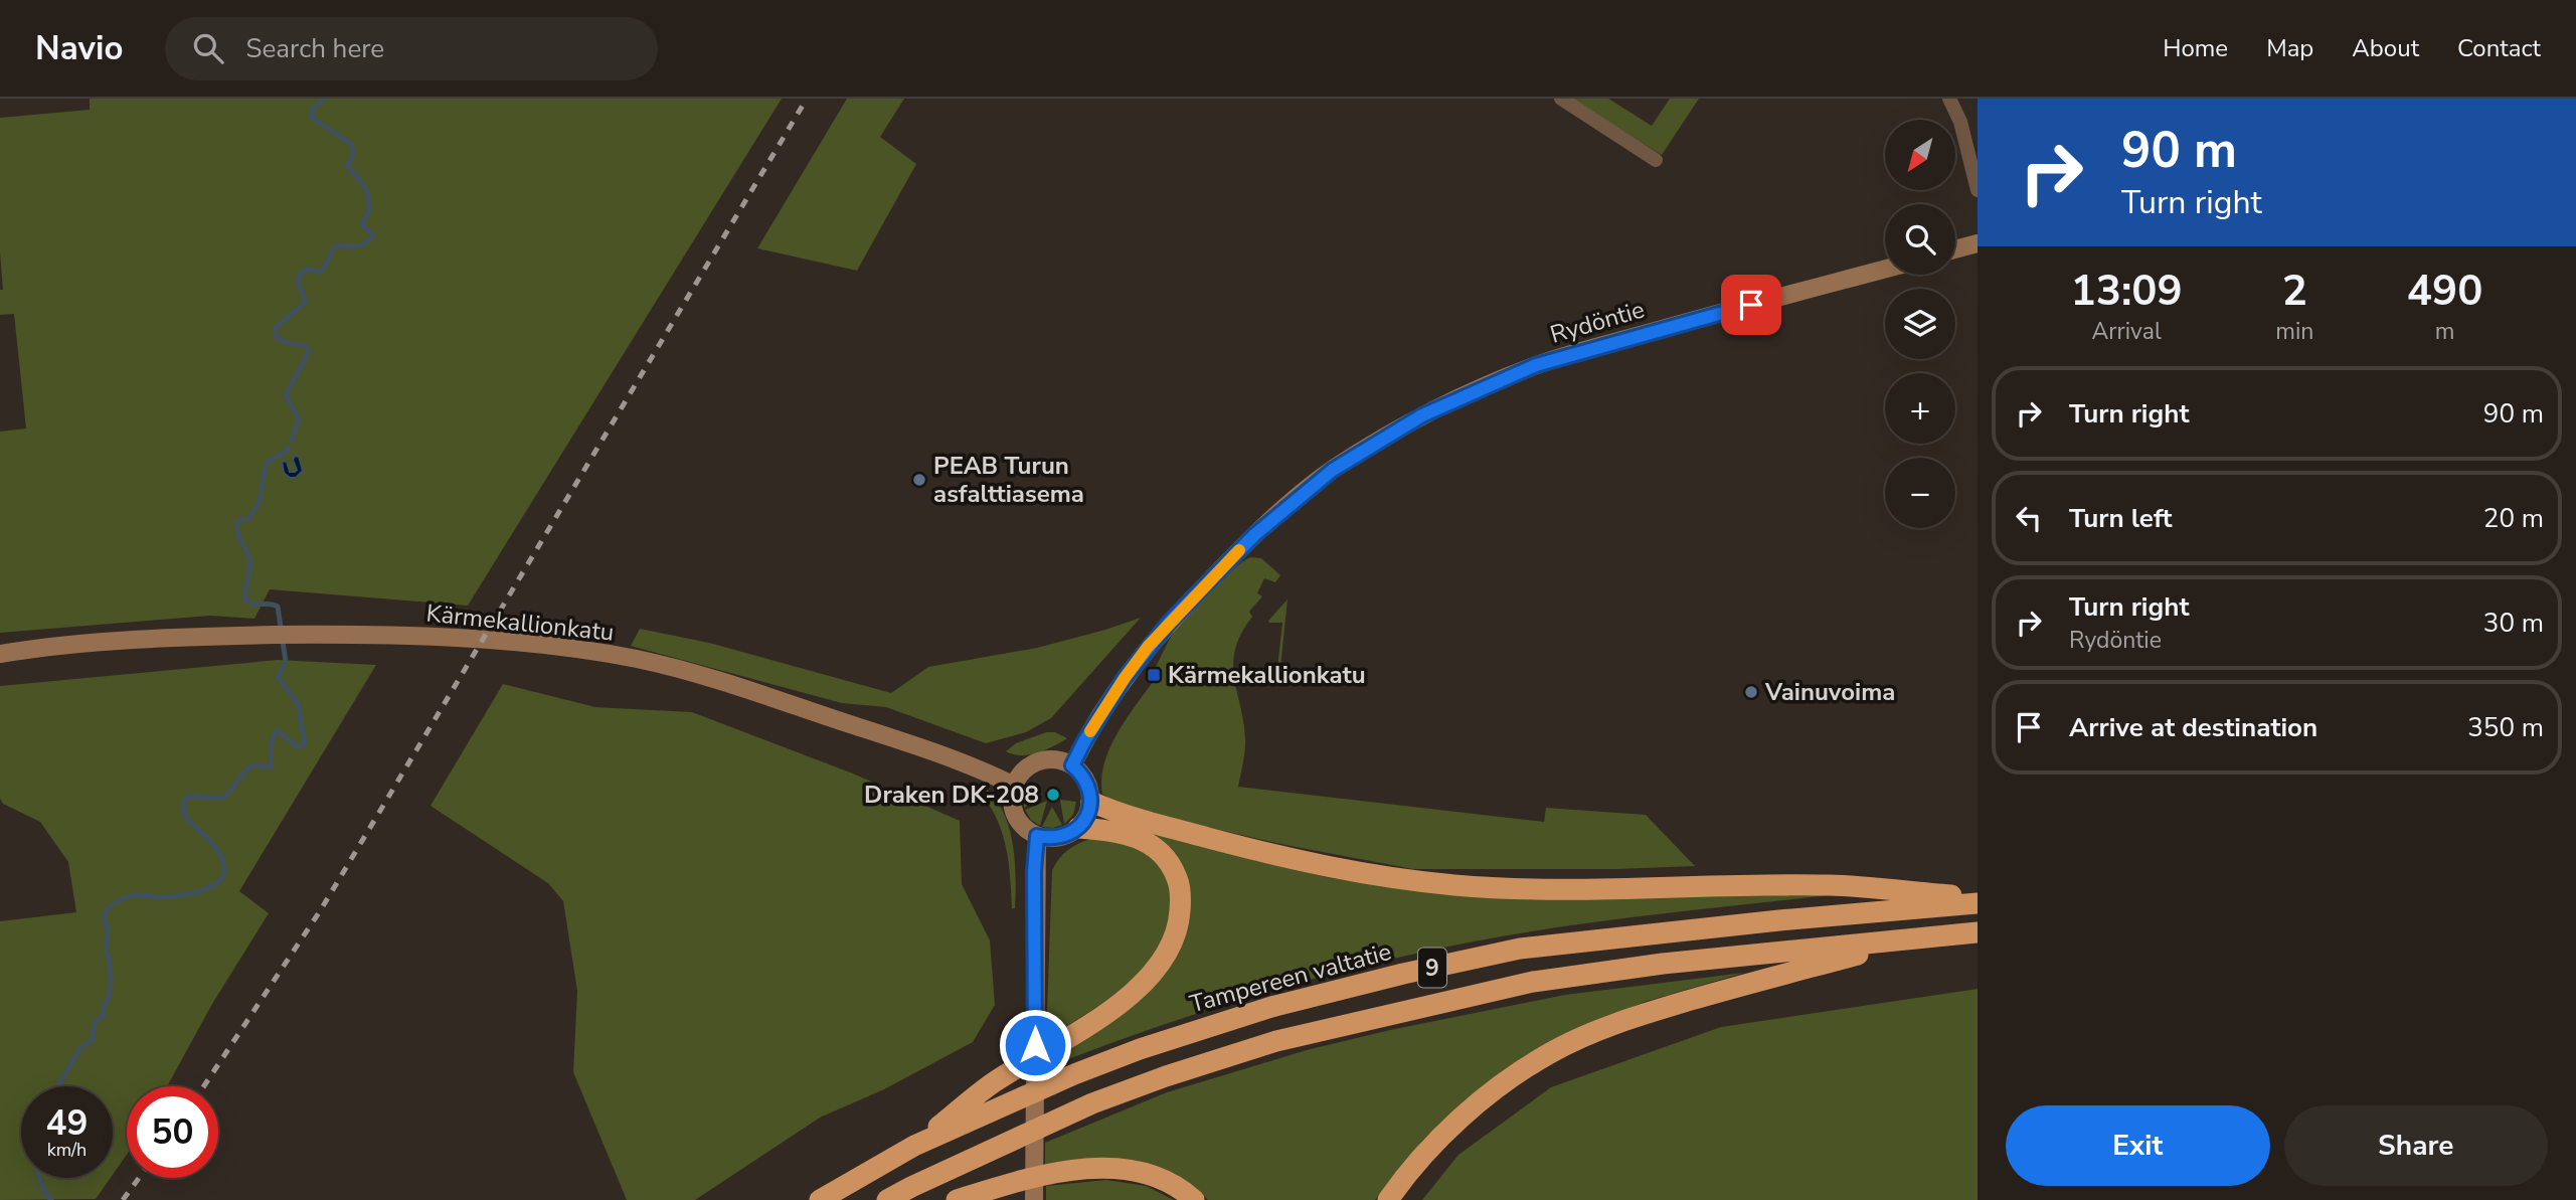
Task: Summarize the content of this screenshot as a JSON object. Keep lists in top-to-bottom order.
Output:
{
  "streets": {
    "highway": ["9", "Tampereen valtatie"],
    "street": ["Rydöntie", "Kärmekallionkatu"]
  },
  "crossings": [
    ["Rydöntie", "Kärmekallionkatu"]
  ],
  "places": {
    "other": ["PEAB Turun asfalttiasema", "Vainuvoima", "Draken DK-208"],
    "transit": ["Kärmekallionkatu"]
  },
  "north": "bottom left",
  "page": {
    "header": "Navio",
    "search": "Search here",
    "nav": [
      "Home",
      "Map",
      "About",
      "Contact"
    ],
    "turn": ["90 m", "Turn right"],
    "map_buttons": ["+", "−"],
    "eta": [
      "13:09",
      "Arrival",
      "2",
      "min",
      "490",
      "m"
    ],
    "list": [
      {
        "name": "Turn right",
        "value": "90 m"
      },
      {
        "name": "Turn left",
        "value": "20 m"
      },
      {
        "name": "Turn right",
        "note": "Rydöntie",
        "value": "30 m"
      },
      {
        "name": "Arrive at destination",
        "value": "350 m"
      }
    ],
    "speed": "49 km/h",
    "limit": "50",
    "buttons": ["Exit", "Share"]
  }
}
